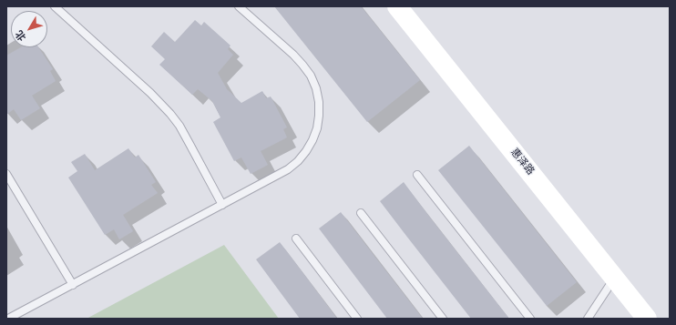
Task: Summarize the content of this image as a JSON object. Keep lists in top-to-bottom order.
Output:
{
  "streets": {
    "street": ["惠泽路"]
  },
  "north": "bottom left"
}
